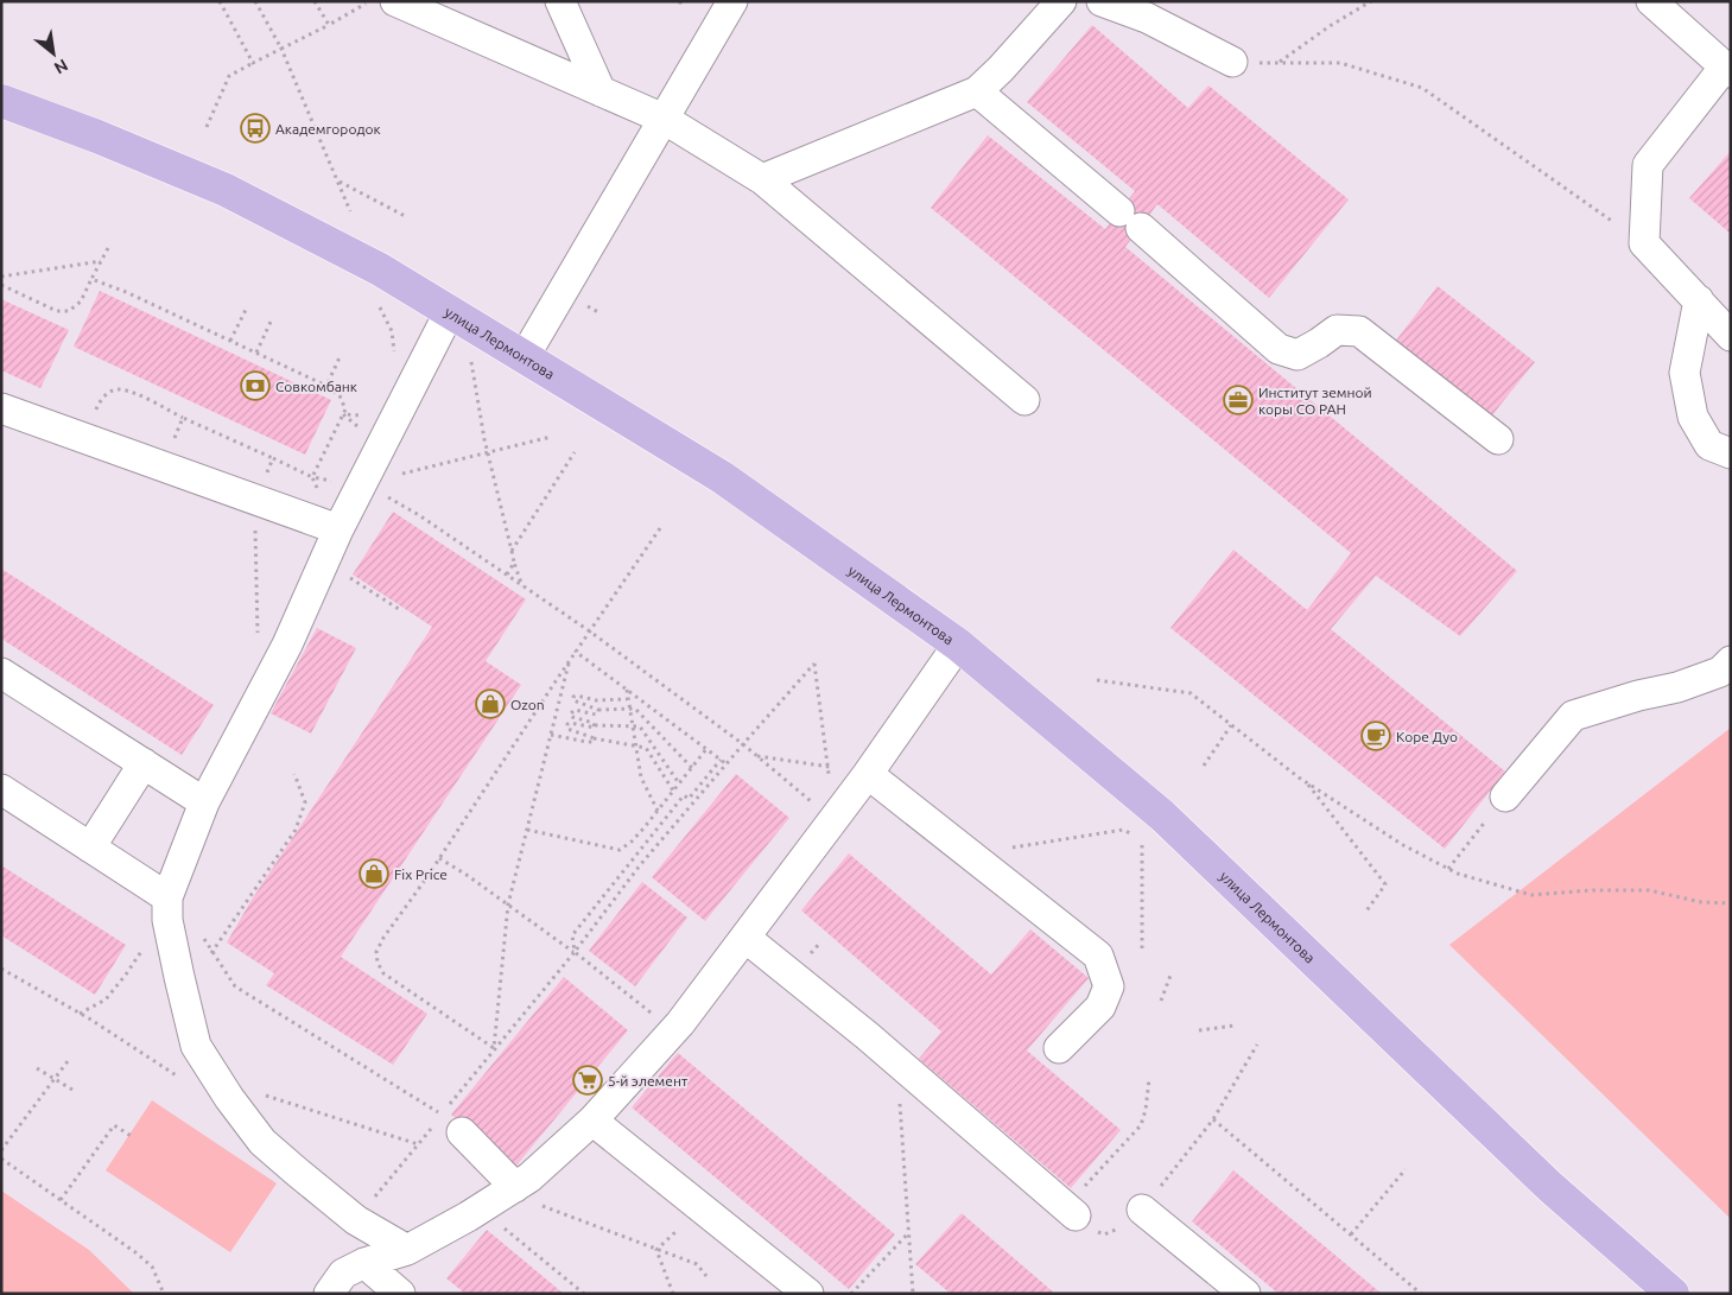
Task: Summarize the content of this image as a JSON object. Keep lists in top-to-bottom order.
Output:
{
  "streets": {
    "main road": ["улица Лермонтова"]
  },
  "places": {
    "bus stop": ["Академгородок"],
    "bank": ["Совкомбанк"],
    "office": ["Институт земной коры СО РАН"],
    "shop": ["Ozon", "Fix Price"],
    "cafe": ["Коре Дуо"],
    "supermarket": ["5-й элемент"]
  },
  "north": "bottom right"
}
